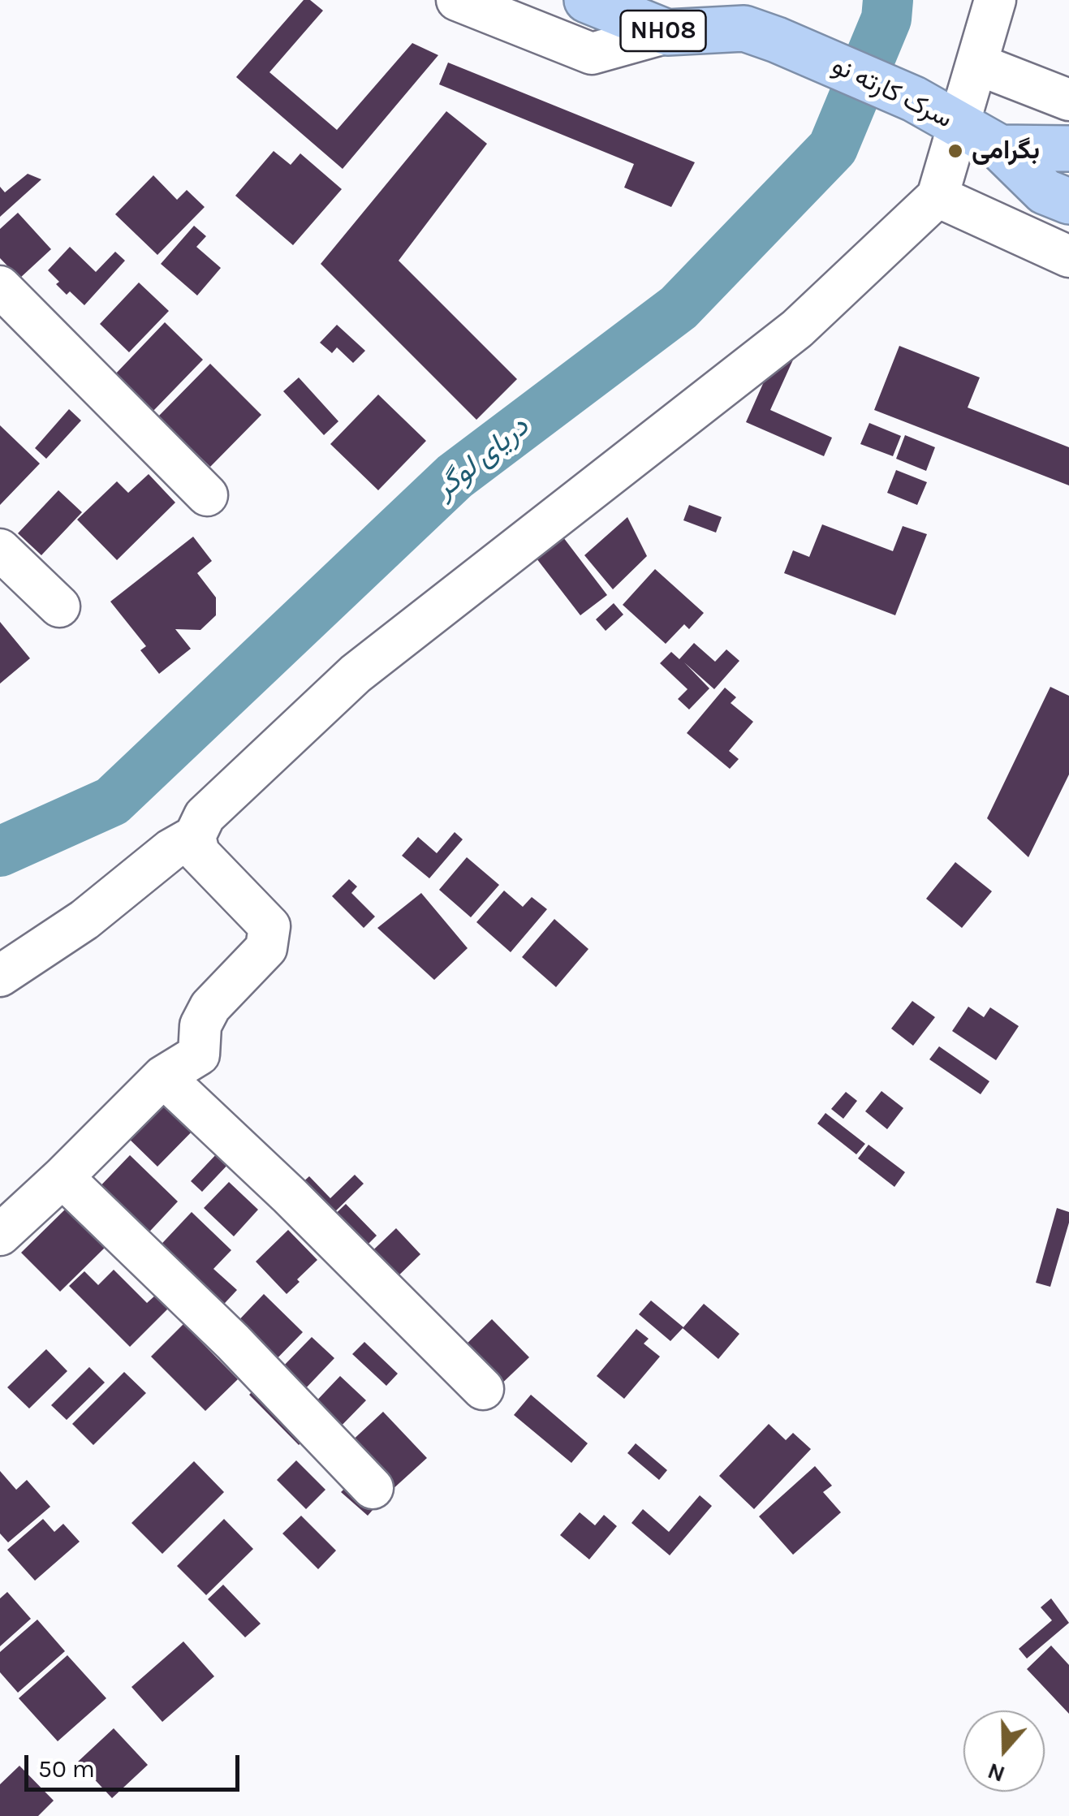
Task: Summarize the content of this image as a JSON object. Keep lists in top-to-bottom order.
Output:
{
  "streets": {
    "highway": ["NH08", "سرک کارته نو"]
  },
  "crossings": [
    ["NH08", "سرک کارته نو"]
  ],
  "water": ["دریای لوگر"],
  "places": ["بگرامی"],
  "scale_bar": "50 m",
  "north": "bottom"
}
